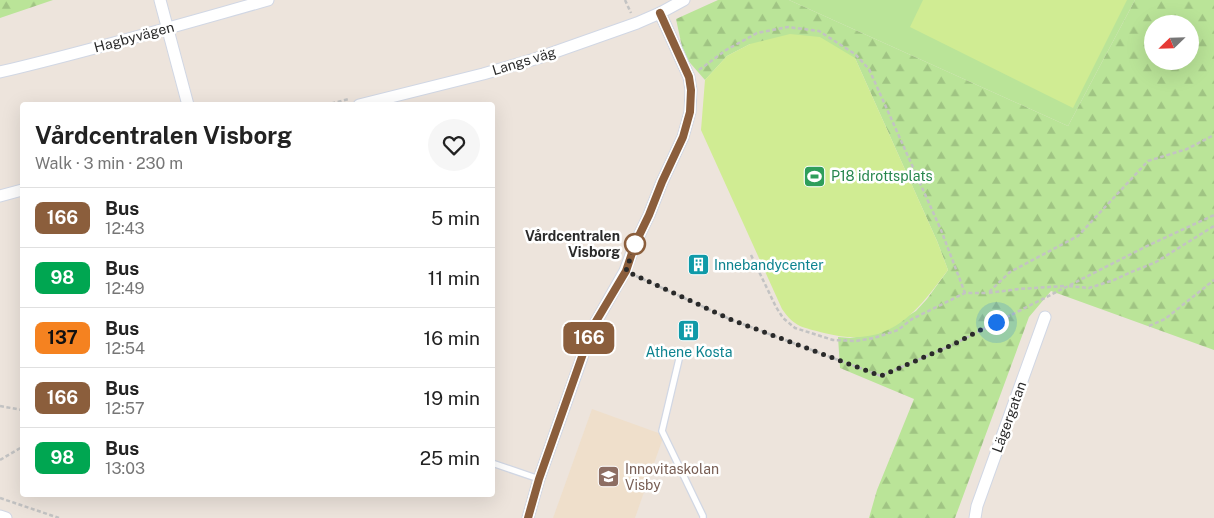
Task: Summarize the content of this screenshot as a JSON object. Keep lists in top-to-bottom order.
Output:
{
  "streets": {
    "street": ["Hagbyvägen", "Langs väg", "Lägergatan"]
  },
  "places": {
    "sports": ["P18 idrottsplats"],
    "other": ["Vårdcentralen Visborg"],
    "building": ["Innebandycenter", "Athene Kosta"],
    "school or university": ["Innovitaskolan Visby"]
  },
  "lines": ["bus line 166"],
  "north": "bottom left",
  "page": {
    "on_map": "166",
    "heading": ["Vårdcentralen Visborg", "Walk · 3 min · 230 m"],
    "list": [
      {
        "mark": "166",
        "name": "Bus",
        "note": "12:43",
        "value": "5 min"
      },
      {
        "mark": "98",
        "name": "Bus",
        "note": "12:49",
        "value": "11 min"
      },
      {
        "mark": "137",
        "name": "Bus",
        "note": "12:54",
        "value": "16 min"
      },
      {
        "mark": "166",
        "name": "Bus",
        "note": "12:57",
        "value": "19 min"
      },
      {
        "mark": "98",
        "name": "Bus",
        "note": "13:03",
        "value": "25 min"
      }
    ]
  }
}
